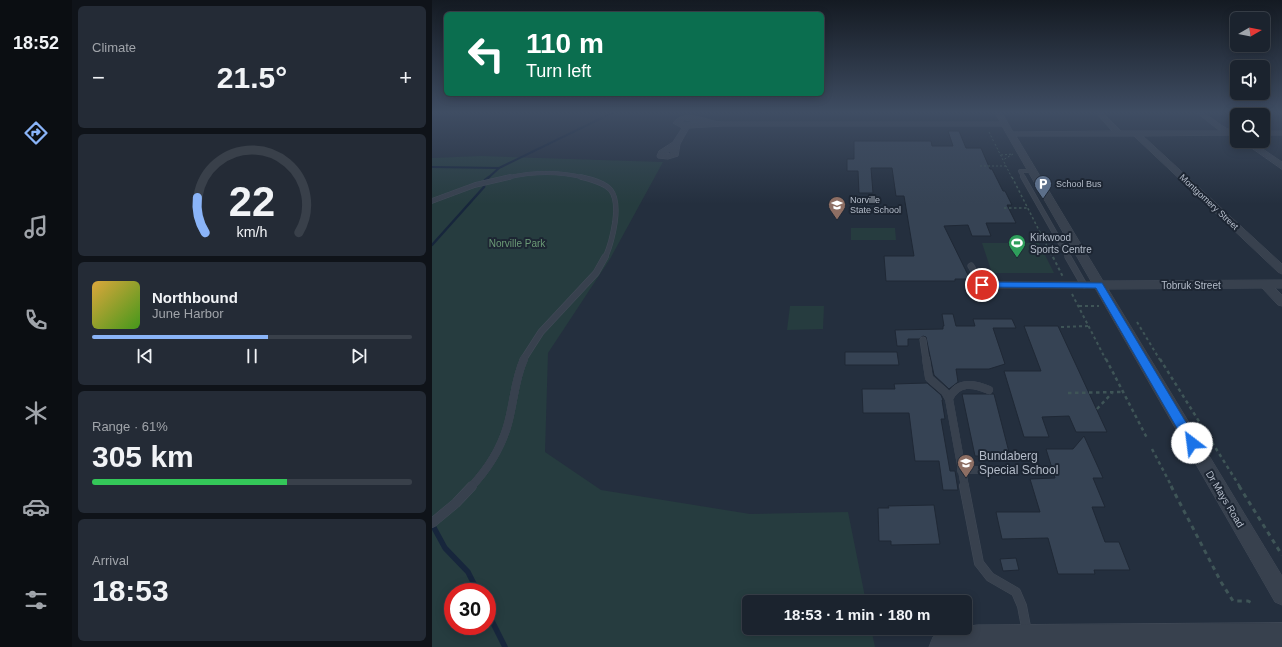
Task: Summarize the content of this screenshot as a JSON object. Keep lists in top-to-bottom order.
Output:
{
  "streets": {
    "street": ["Montgomery Street", "Tobruk Street", "Dr Mays Road"]
  },
  "crossings": [
    ["Tobruk Street", "Dr Mays Road"]
  ],
  "parks": ["Norville Park"],
  "places": {
    "parking": ["School Bus"],
    "school or university": ["Norville State School", "Bundaberg Special School"],
    "sports": ["Kirkwood Sports Centre"]
  },
  "north": "right",
  "page": {
    "tabs": "18:52",
    "tile": [
      "Climate",
      ["Range · 61%", "305 km"],
      ["Arrival", "18:53"]
    ],
    "turn": ["110 m", "Turn left"],
    "heat": ["−", "21.5°", "+"],
    "song": ["Northbound", "June Harbor"],
    "limit": "30",
    "trip": "18:53 · 1 min · 180 m",
    "gauge": ["22", "km/h"]
  }
}
